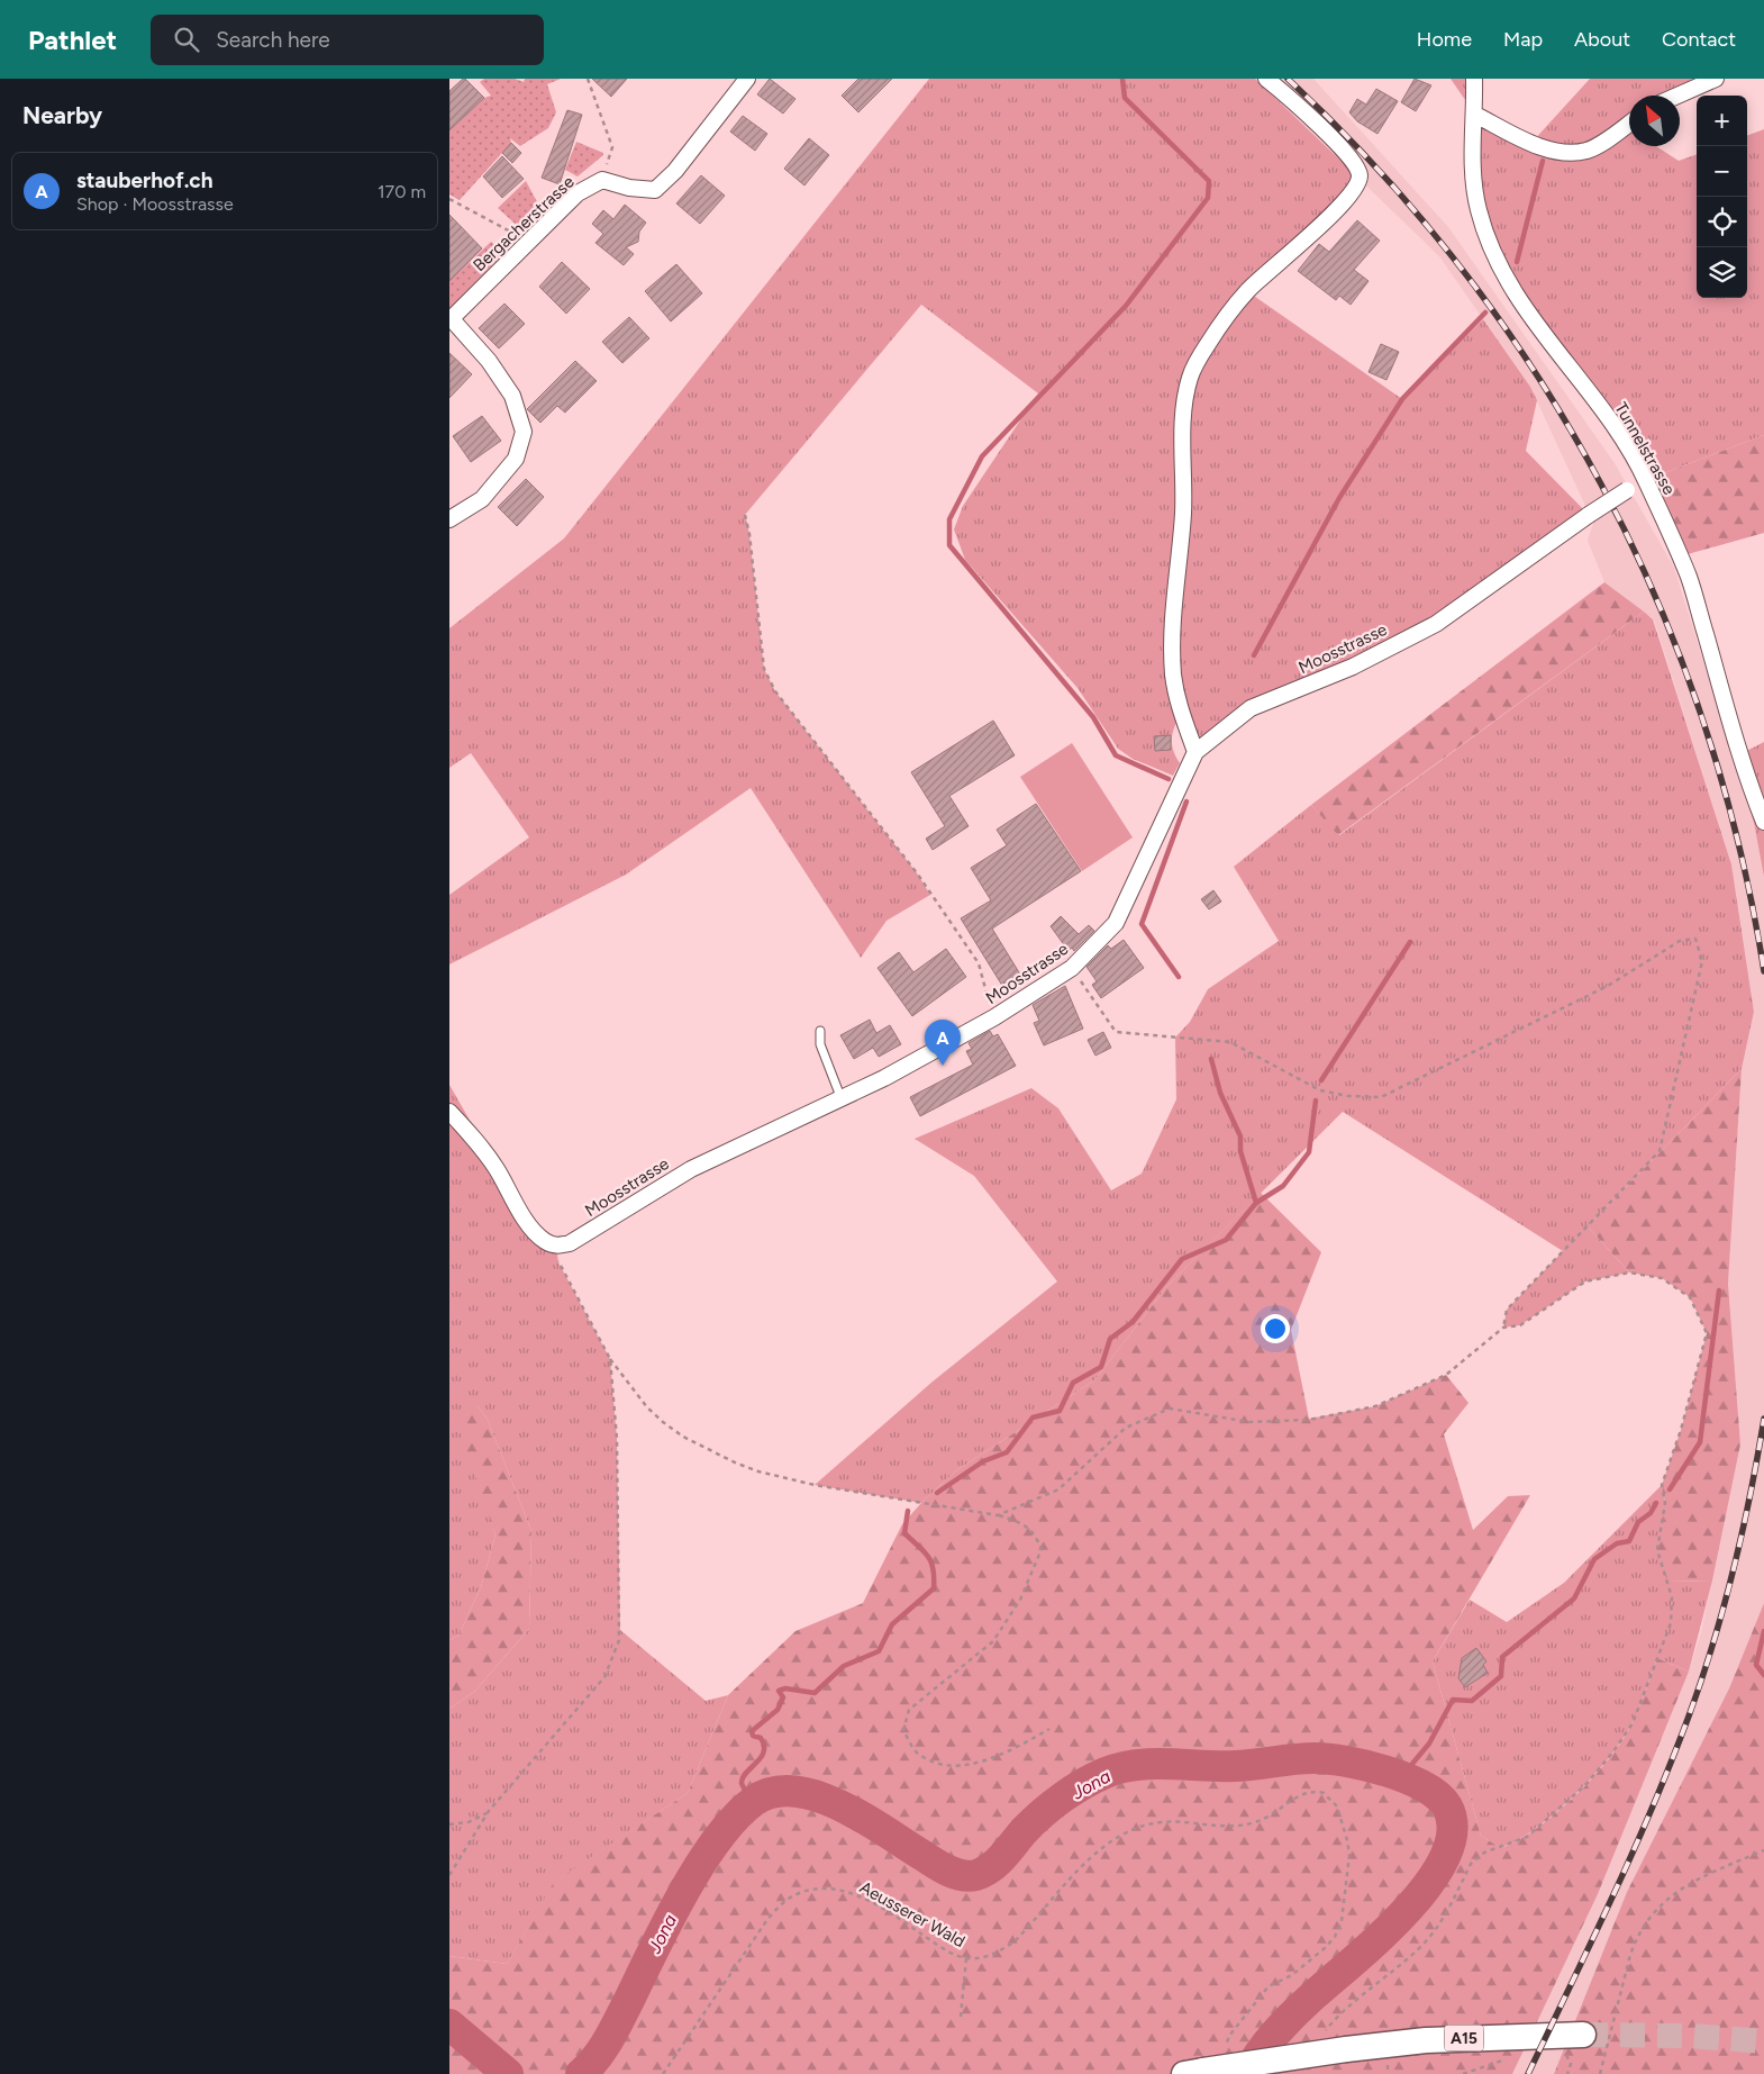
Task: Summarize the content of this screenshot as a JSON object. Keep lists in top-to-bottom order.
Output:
{
  "streets": {
    "highway": ["A15"],
    "street": ["Bergacherstrasse", "Tunnelstrasse", "Moosstrasse"],
    "path": ["Aeusserer Wald"]
  },
  "crossings": [
    ["Tunnelstrasse", "Moosstrasse"]
  ],
  "water": ["Jona"],
  "north": "top left",
  "page": {
    "header": "Pathlet",
    "search": "Search here",
    "nav": [
      "Home",
      "Map",
      "About",
      "Contact"
    ],
    "heading": "Nearby",
    "map_buttons": ["+", "−"],
    "list": [
      {
        "mark": "A",
        "name": "stauberhof.ch",
        "note": "Shop · Moosstrasse",
        "value": "170 m"
      }
    ],
    "pins": "A"
  }
}
